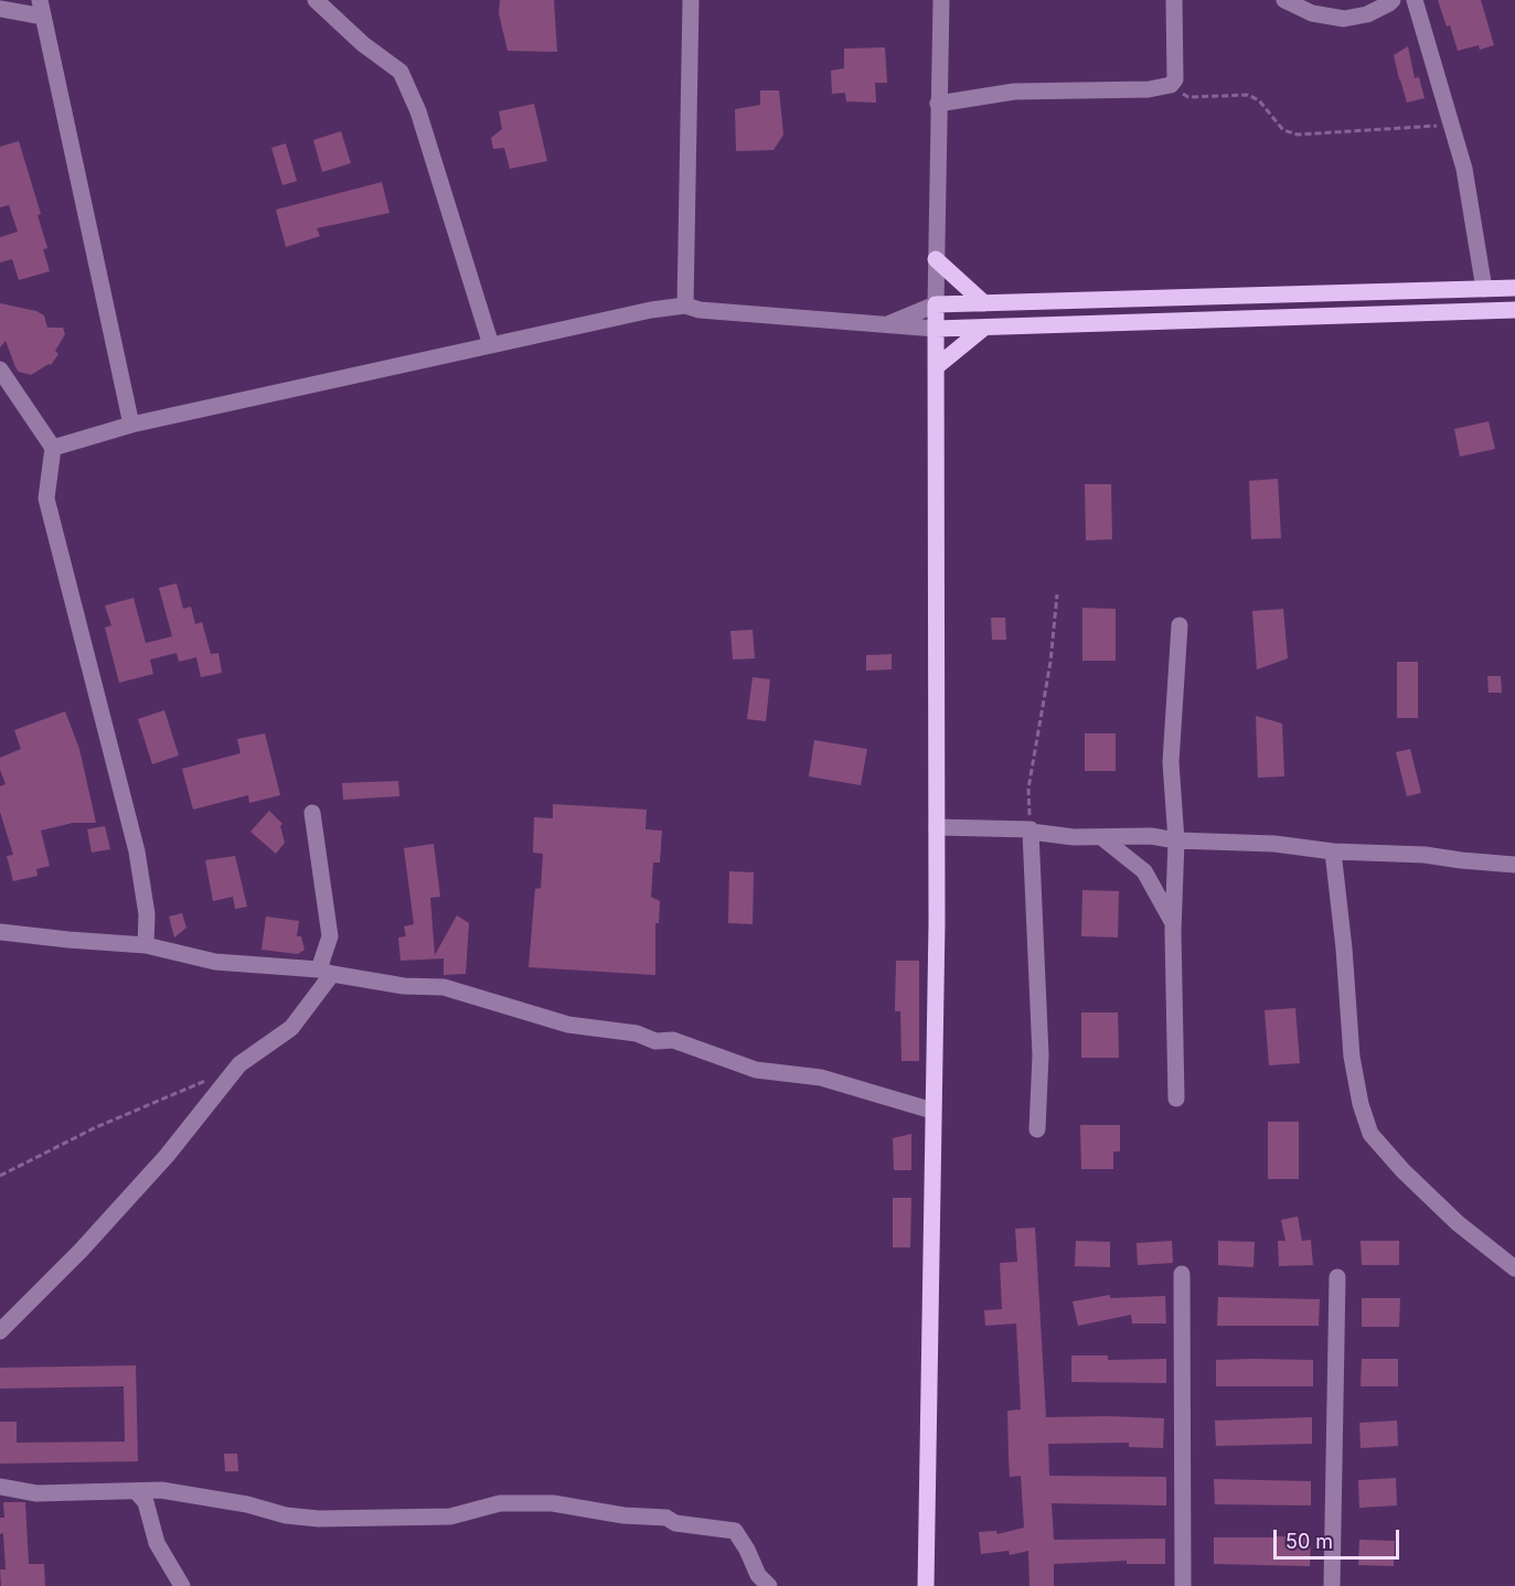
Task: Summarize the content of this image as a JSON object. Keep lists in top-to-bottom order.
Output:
{
  "scale_bar": "50 m"
}
